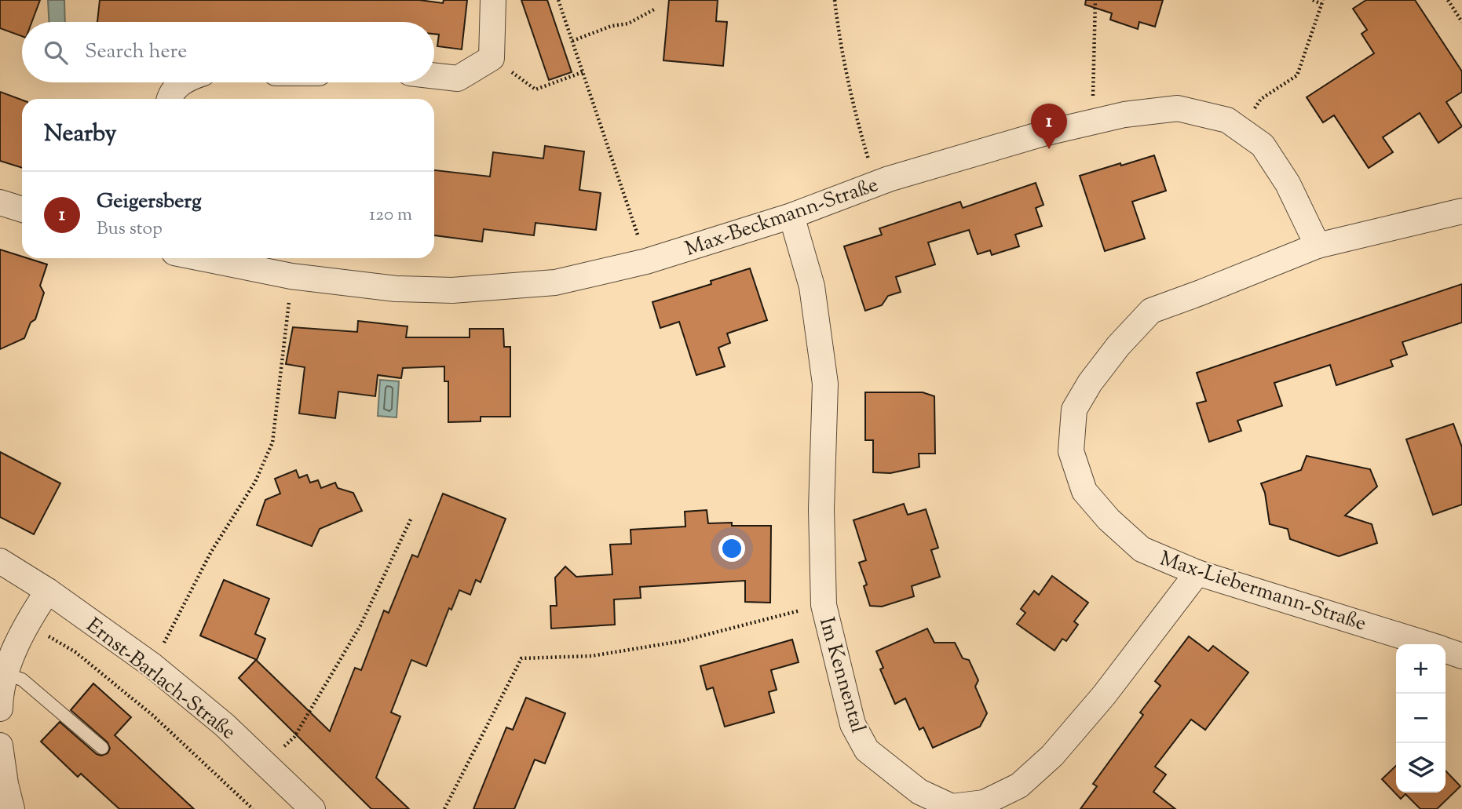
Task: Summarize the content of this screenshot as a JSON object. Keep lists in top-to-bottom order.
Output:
{
  "streets": {
    "street": [
      "Max-Beckmann-Straße",
      "Max-Liebermann-Straße",
      "Im Kennental",
      "Ernst-Barlach-Straße"
    ]
  },
  "crossings": [
    ["Max-Beckmann-Straße", "Max-Liebermann-Straße"],
    ["Max-Beckmann-Straße", "Im Kennental"],
    ["Max-Liebermann-Straße", "Im Kennental"]
  ],
  "page": {
    "search": "Search here",
    "heading": "Nearby",
    "pins": "1",
    "list": [
      {
        "mark": "1",
        "name": "Geigersberg",
        "note": "Bus stop",
        "value": "120 m"
      }
    ],
    "map_buttons": ["+", "−"]
  }
}
